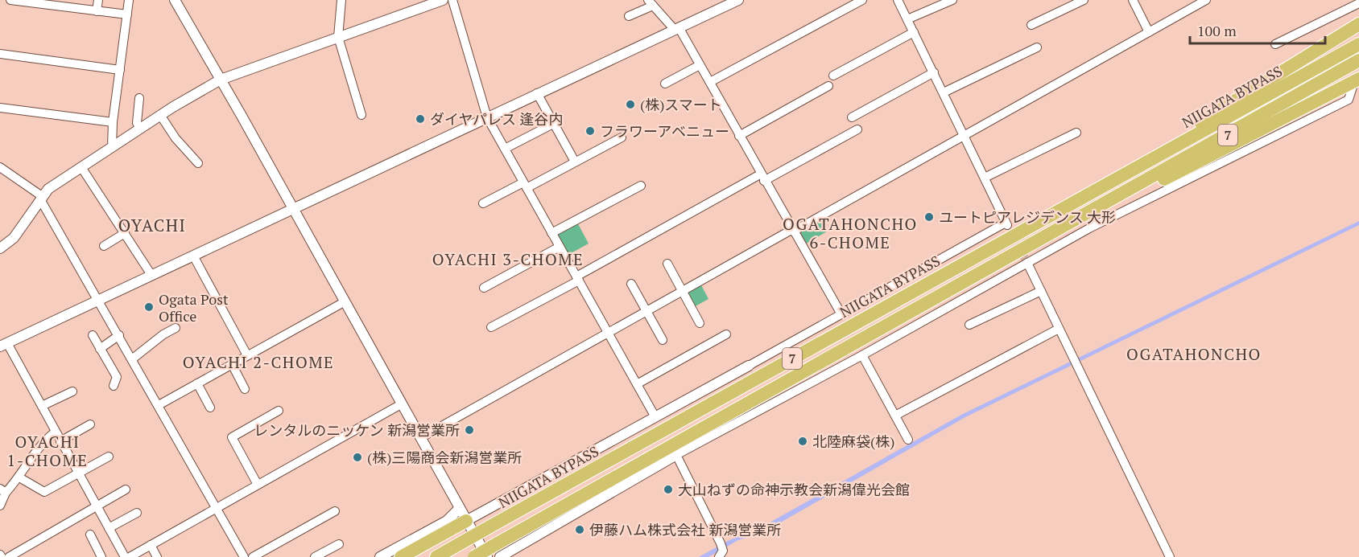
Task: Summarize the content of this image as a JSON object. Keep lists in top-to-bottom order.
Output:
{
  "streets": {
    "highway": ["NIIGATA BYPASS", "7"]
  },
  "districts": [
    "OGATAHONCHO 6-CHOME",
    "OYACHI",
    "OYACHI 3-CHOME",
    "OGATAHONCHO",
    "OYACHI 2-CHOME",
    "OYACHI 1-CHOME"
  ],
  "places": [
    "(株)スマート",
    "ダイヤパレス 逢谷内",
    "フラワーアベニュー",
    "ユートピアレジデンス 大形",
    "Ogata Post Office",
    "レンタルのニッケン 新潟営業所",
    "北陸麻袋(株)",
    "(株)三陽商会新潟営業所",
    "大山ねずの命神示教会新潟偉光会館",
    "伊藤ハム株式会社 新潟営業所"
  ],
  "scale_bar": "100 m"
}
